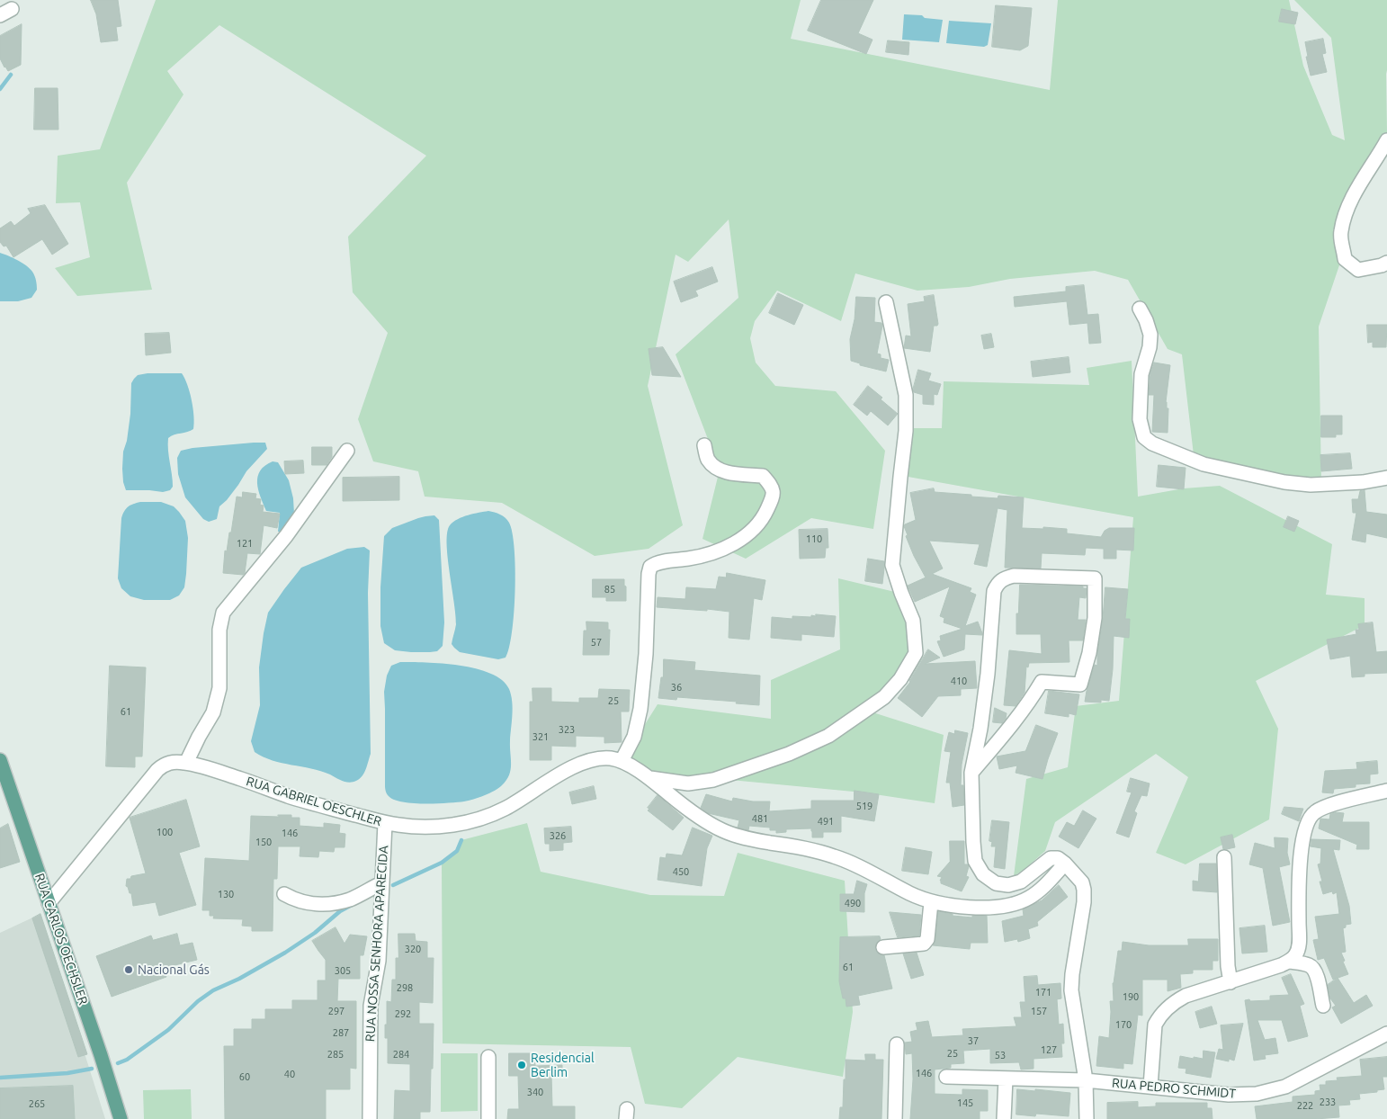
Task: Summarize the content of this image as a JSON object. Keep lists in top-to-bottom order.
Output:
{
  "streets": {
    "main road": ["RUA CARLOS OECHSLER"],
    "street": ["RUA GABRIEL OESCHLER", "RUA NOSSA SENHORA APARECIDA", "RUA PEDRO SCHMIDT"]
  },
  "crossings": [
    ["RUA GABRIEL OESCHLER", "RUA CARLOS OECHSLER"],
    ["RUA GABRIEL OESCHLER", "RUA NOSSA SENHORA APARECIDA"]
  ],
  "places": ["Nacional Gás", "Residencial Berlim"],
  "house_numbers": [
    "110",
    "121",
    "85",
    "57",
    "410",
    "36",
    "25",
    "61",
    "323",
    "321",
    "519",
    "481",
    "491",
    "100",
    "146",
    "326",
    "150",
    "450",
    "130",
    "490",
    "320",
    "61",
    "305",
    "298",
    "171",
    "190",
    "297",
    "157",
    "292",
    "170",
    "287",
    "37",
    "127",
    "25",
    "285",
    "284",
    "53",
    "146",
    "40",
    "60",
    "340",
    "233",
    "145",
    "265",
    "222"
  ]
}
